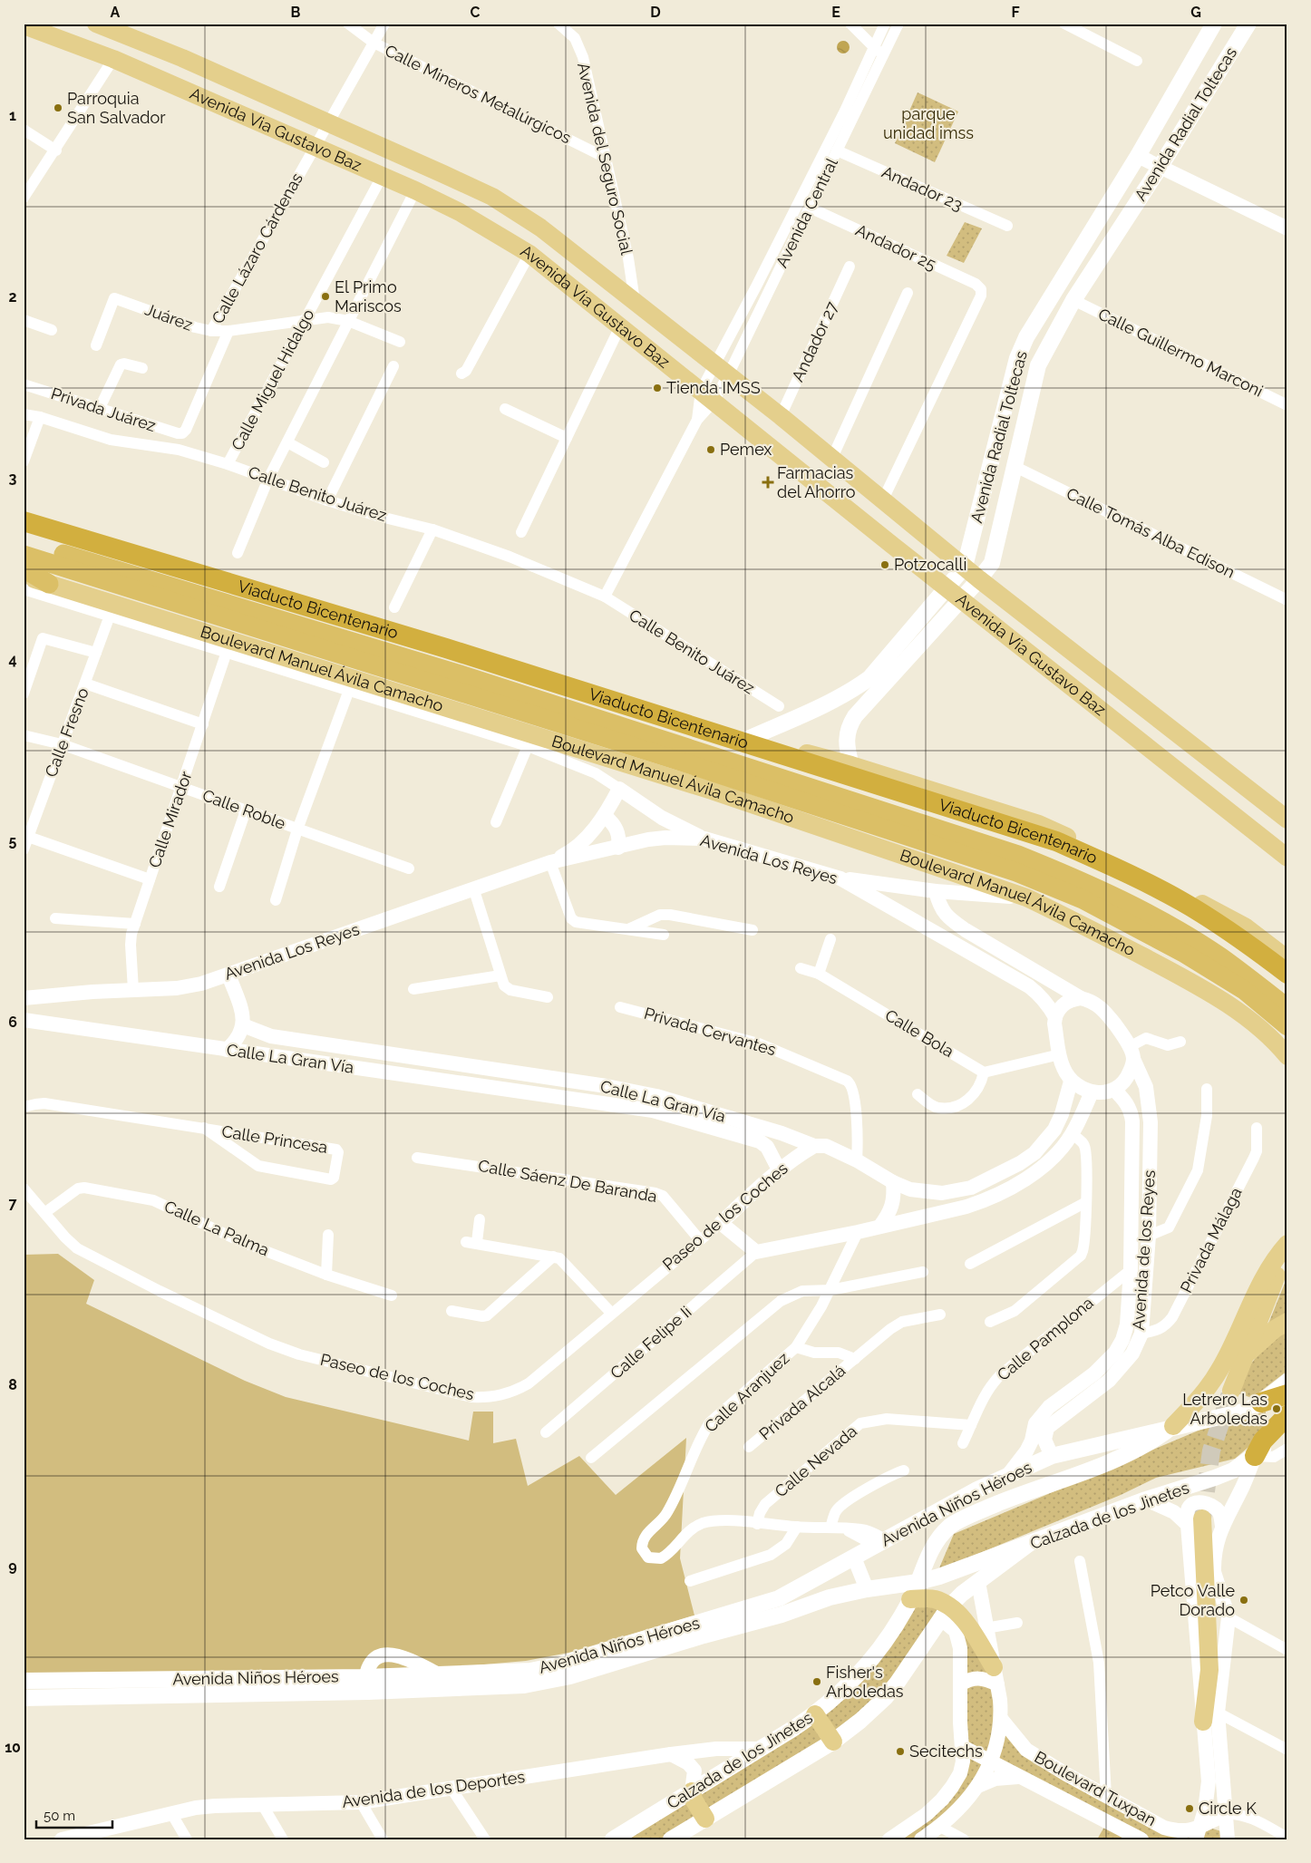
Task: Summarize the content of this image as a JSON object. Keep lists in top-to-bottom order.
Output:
{
  "streets": {
    "highway": ["Viaducto Bicentenario", "Boulevard Manuel Ávila Camacho"],
    "main road": [
      "Avenida Radial Toltecas",
      "Avenida Via Gustavo Baz",
      "Avenida Niños Héroes",
      "Calzada de los Jinetes"
    ],
    "street": [
      "Calle Mineros Metalúrgicos",
      "Avenida del Seguro Social",
      "Andador 23",
      "Avenida Central",
      "Andador 25",
      "Calle Lázaro Cárdenas",
      "Juárez",
      "Andador 27",
      "Calle Guillermo Marconi",
      "Calle Miguel Hidalgo",
      "Privada Juárez",
      "Calle Benito Juárez",
      "Calle Tomás Alba Edison",
      "Calle Fresno",
      "Calle Roble",
      "Calle Mirador",
      "Avenida Los Reyes",
      "Privada Cervantes",
      "Calle Bola",
      "Calle La Gran Vía",
      "Calle Princesa",
      "Calle Sáenz De Baranda",
      "Paseo de los Coches",
      "Calle La Palma",
      "Privada Málaga",
      "Avenida de los Reyes",
      "Calle Pamplona",
      "Calle Felipe Ii",
      "Calle Aranjuez",
      "Privada Alcalá",
      "Calle Nevada",
      "Boulevard Tuxpan",
      "Avenida de los Deportes"
    ]
  },
  "crossings": [
    ["Calle Mineros Metalúrgicos", "Avenida del Seguro Social"],
    ["Calle Mineros Metalúrgicos", "Calle Lázaro Cárdenas"],
    ["Avenida Radial Toltecas", "Avenida Via Gustavo Baz"],
    ["Avenida Radial Toltecas", "Calle Guillermo Marconi"],
    ["Avenida Radial Toltecas", "Calle Tomás Alba Edison"],
    ["Avenida Via Gustavo Baz", "Avenida del Seguro Social"],
    ["Avenida Via Gustavo Baz", "Avenida Central"],
    ["Avenida Via Gustavo Baz", "Andador 25"],
    ["Avenida Via Gustavo Baz", "Calle Lázaro Cárdenas"],
    ["Avenida Via Gustavo Baz", "Andador 27"],
    ["Avenida Via Gustavo Baz", "Calle Miguel Hidalgo"],
    ["Andador 23", "Avenida Central"],
    ["Avenida Central", "Andador 25"],
    ["Calle Lázaro Cárdenas", "Juárez"],
    ["Juárez", "Calle Miguel Hidalgo"],
    ["Juárez", "Privada Juárez"],
    ["Calle Miguel Hidalgo", "Calle Benito Juárez"],
    ["Boulevard Manuel Ávila Camacho", "Calle Fresno"],
    ["Boulevard Manuel Ávila Camacho", "Calle Mirador"],
    ["Boulevard Manuel Ávila Camacho", "Avenida Los Reyes"],
    ["Calle Fresno", "Calle Roble"],
    ["Calle Roble", "Calle Mirador"],
    ["Calle Mirador", "Avenida Los Reyes"],
    ["Avenida Los Reyes", "Calle La Gran Vía"],
    ["Avenida Los Reyes", "Avenida de los Reyes"],
    ["Privada Cervantes", "Calle La Gran Vía"],
    ["Calle La Gran Vía", "Paseo de los Coches"],
    ["Calle La Gran Vía", "Avenida de los Reyes"],
    ["Calle Sáenz De Baranda", "Paseo de los Coches"],
    ["Paseo de los Coches", "Calle La Palma"],
    ["Privada Málaga", "Avenida de los Reyes"],
    ["Avenida de los Reyes", "Calle Pamplona"],
    ["Avenida de los Reyes", "Avenida Niños Héroes"],
    ["Calle Pamplona", "Calle Nevada"],
    ["Calle Aranjuez", "Privada Alcalá"],
    ["Calle Aranjuez", "Calle Nevada"],
    ["Calle Aranjuez", "Avenida Niños Héroes"],
    ["Avenida Niños Héroes", "Calzada de los Jinetes"],
    ["Calzada de los Jinetes", "Avenida de los Deportes"]
  ],
  "parks": ["parque unidad imss"],
  "places": {
    "other": [
      "Parroquia San Salvador",
      "El Primo Mariscos",
      "Tienda IMSS",
      "Pemex",
      "Potzocalli",
      "Letrero Las Arboledas",
      "Petco Valle Dorado",
      "Fisher's Arboledas",
      "Secitechs",
      "Circle K"
    ],
    "health": ["Farmacias del Ahorro"]
  },
  "scale_bar": "50 m",
  "grid": {
    "columns": [
      "A",
      "B",
      "C",
      "D",
      "E",
      "F",
      "G"
    ],
    "rows": [
      "1",
      "2",
      "3",
      "4",
      "5",
      "6",
      "7",
      "8",
      "9",
      "10"
    ]
  }
}
